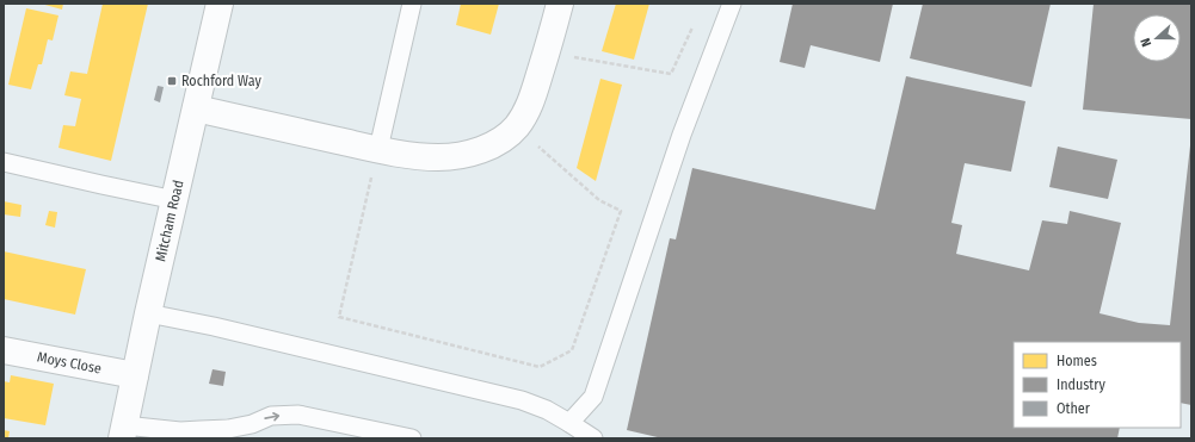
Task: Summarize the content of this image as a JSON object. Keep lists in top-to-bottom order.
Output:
{
  "streets": {
    "street": ["Mitcham Road", "Moys Close"]
  },
  "crossings": [
    ["Mitcham Road", "Moys Close"]
  ],
  "places": {
    "transit": ["Rochford Way"]
  },
  "legend": ["Homes", "Industry", "Other"],
  "north": "left"
}
